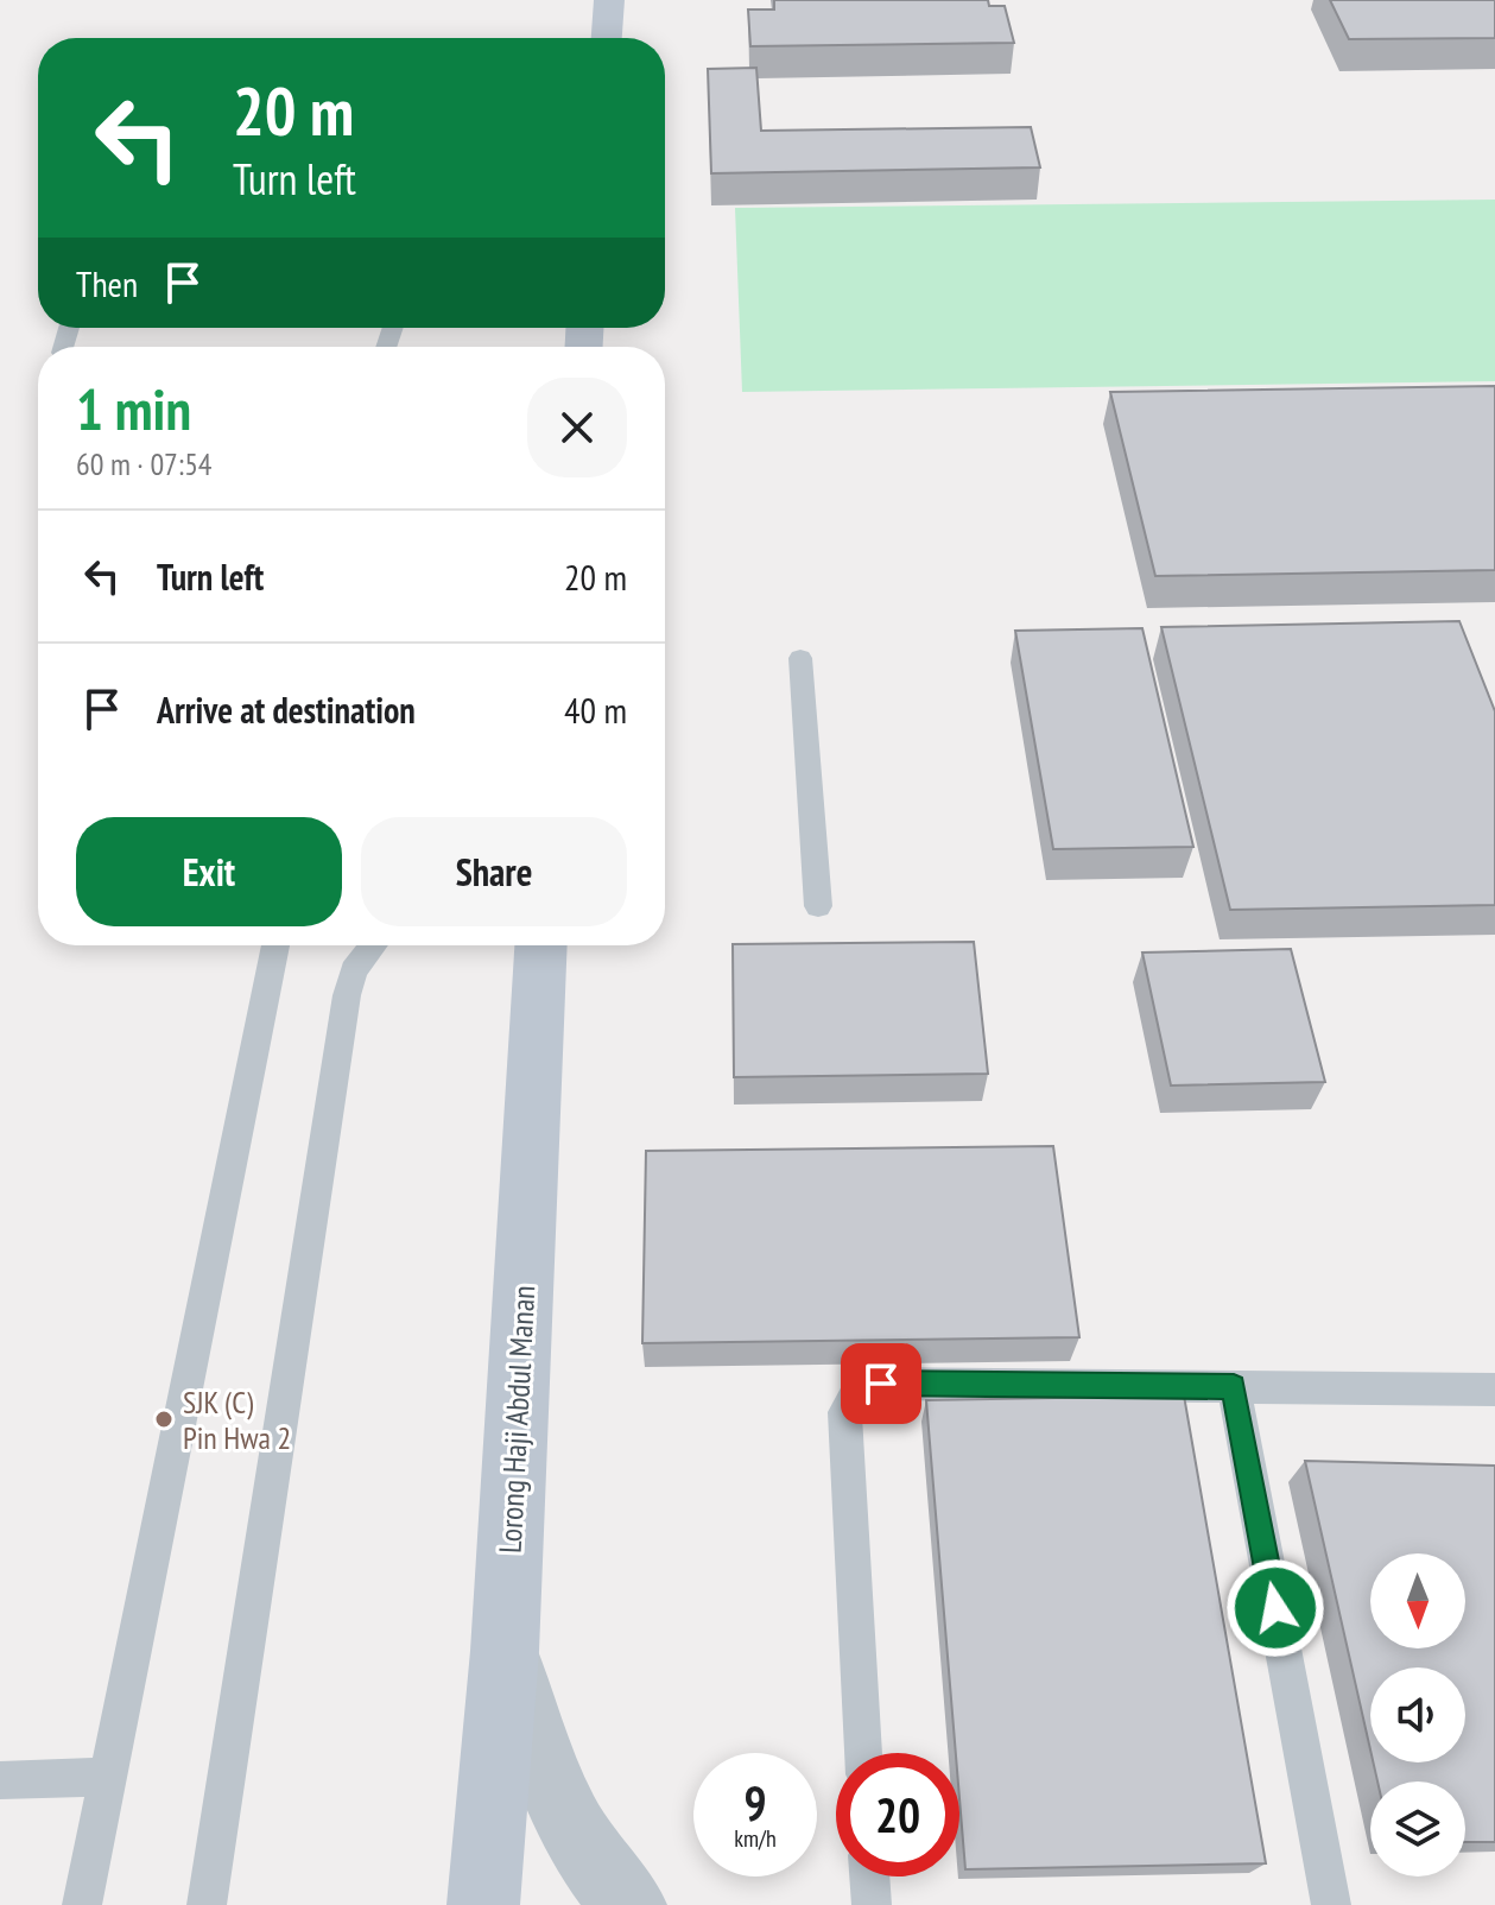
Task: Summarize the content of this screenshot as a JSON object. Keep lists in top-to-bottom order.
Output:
{
  "streets": {
    "street": ["Lorong Haji Abdul Manan"]
  },
  "places": ["SJK (C) Pin Hwa 2"],
  "north": "bottom",
  "page": {
    "turn": ["20 m", "Turn left"],
    "then": "Then",
    "heading": ["1 min", "60 m · 07:54"],
    "list": [
      {
        "name": "Turn left",
        "value": "20 m"
      },
      {
        "name": "Arrive at destination",
        "value": "40 m"
      }
    ],
    "buttons": ["Exit", "Share"],
    "speed": "9 km/h",
    "limit": "20"
  }
}
